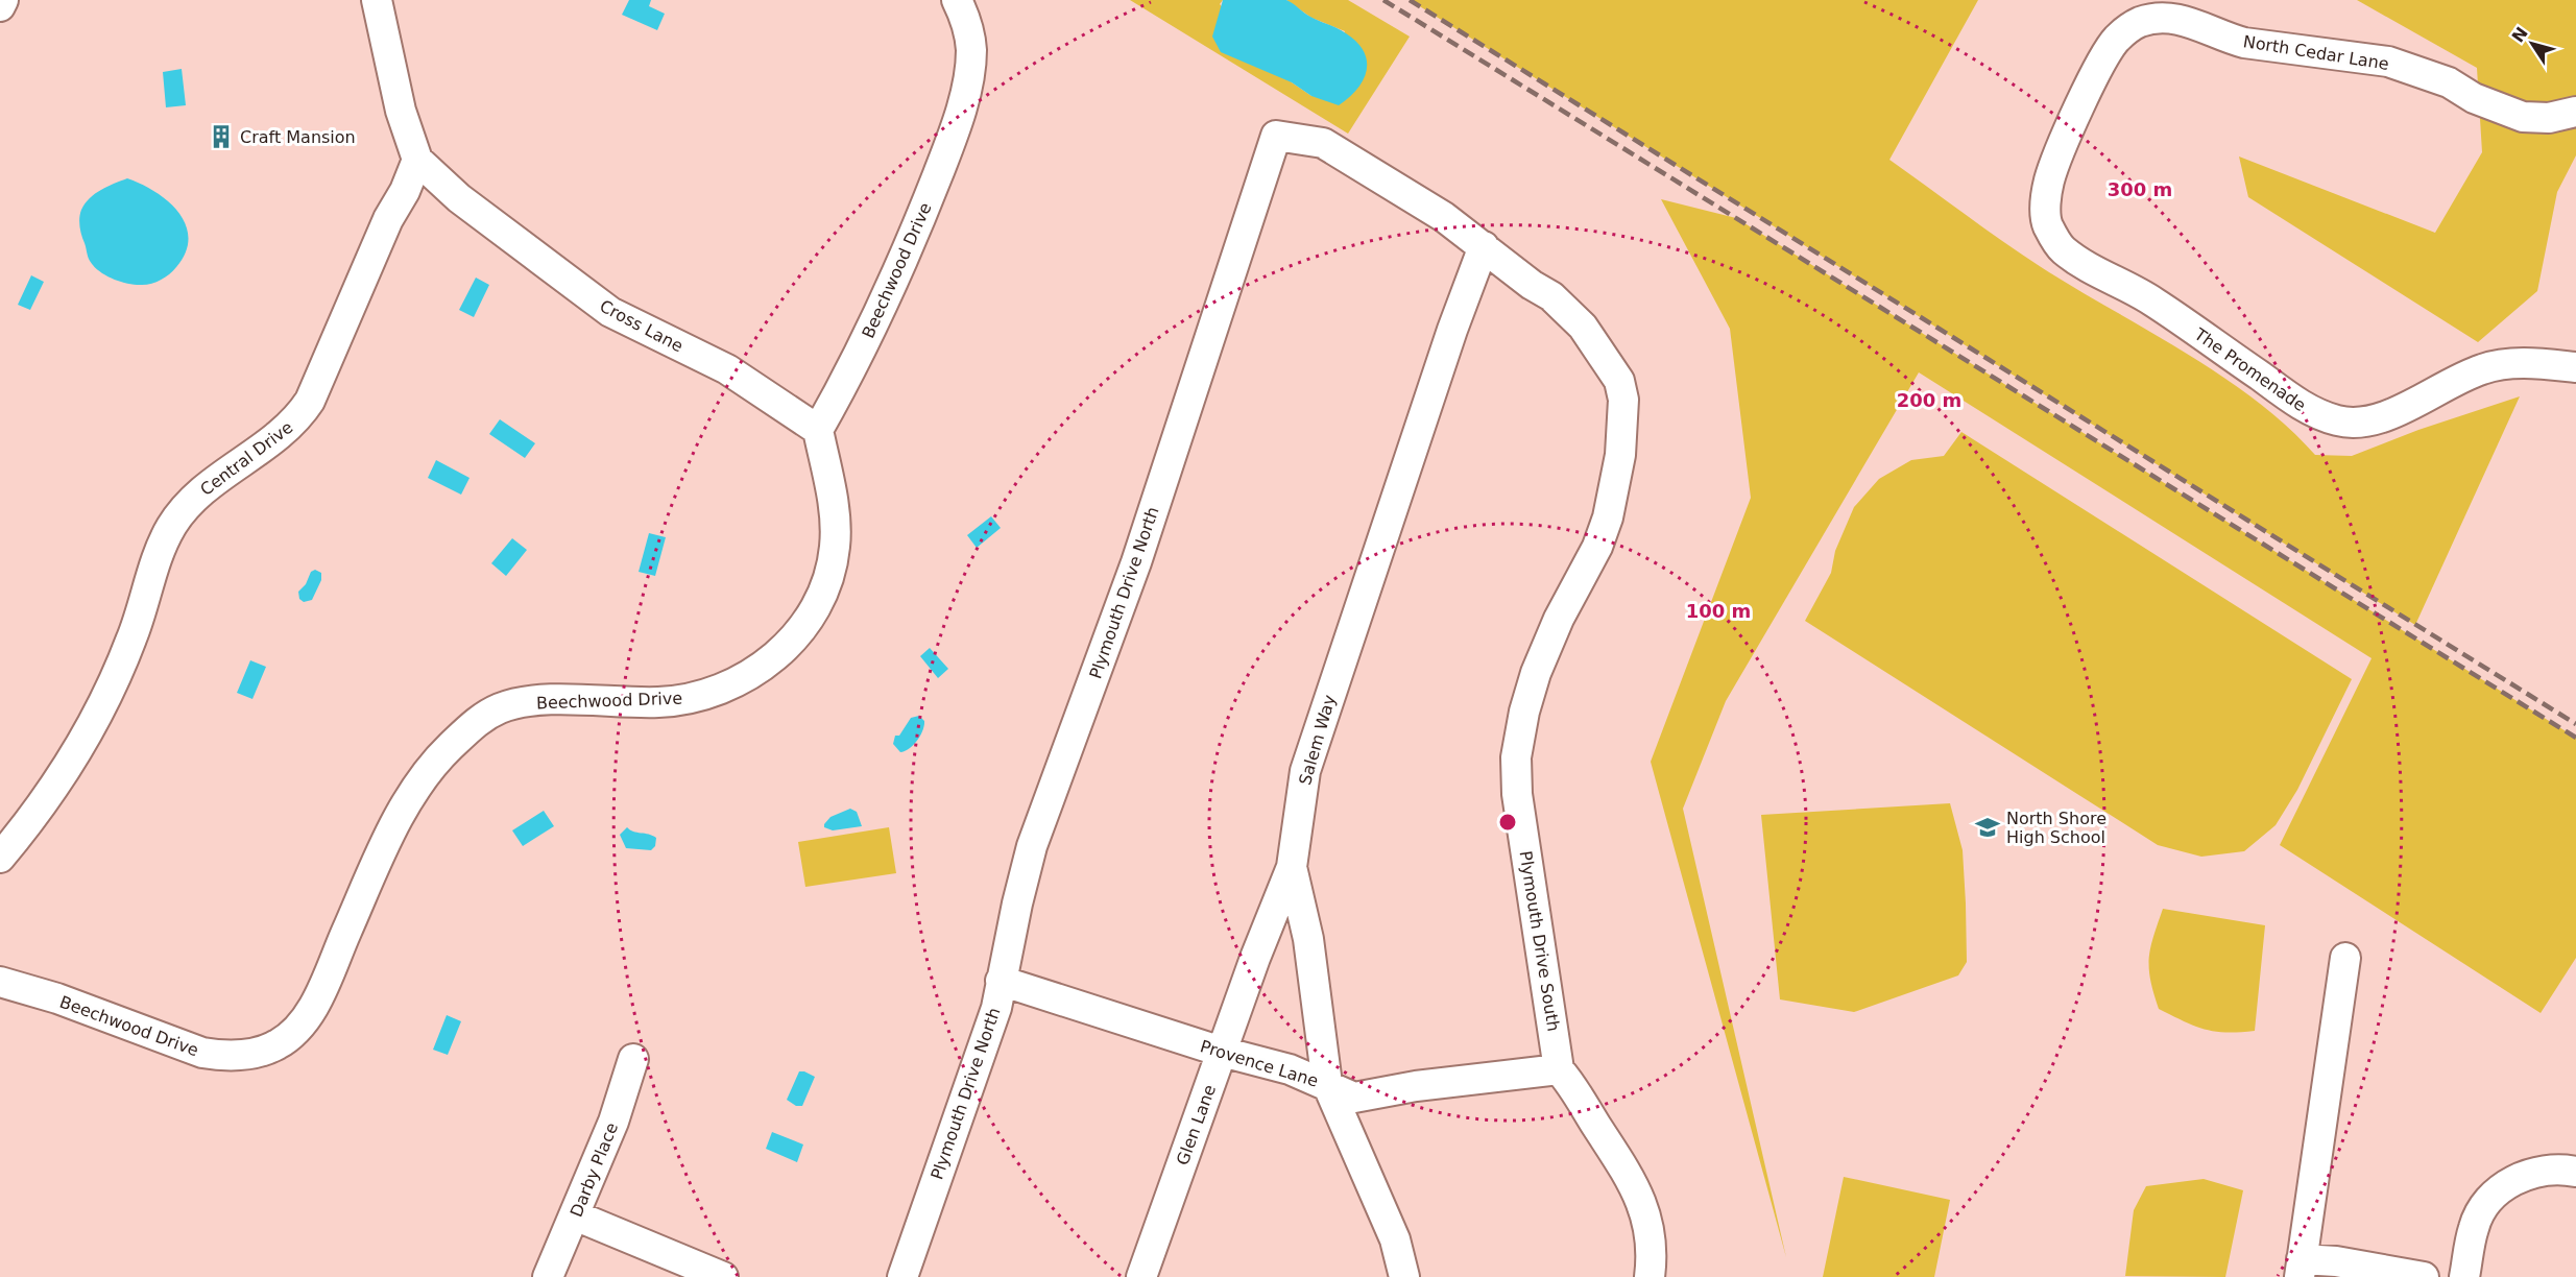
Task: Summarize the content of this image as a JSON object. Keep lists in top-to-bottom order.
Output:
{
  "streets": {
    "street": [
      "North Cedar Lane",
      "Beechwood Drive",
      "Cross Lane",
      "The Promenade",
      "Central Drive",
      "Plymouth Drive North",
      "Salem Way",
      "Plymouth Drive South",
      "Provence Lane",
      "Glen Lane",
      "Darby Place"
    ]
  },
  "crossings": [
    ["North Cedar Lane", "The Promenade"],
    ["Beechwood Drive", "Cross Lane"],
    ["Cross Lane", "Central Drive"],
    ["Plymouth Drive North", "Salem Way"],
    ["Plymouth Drive North", "Plymouth Drive South"],
    ["Plymouth Drive North", "Provence Lane"],
    ["Salem Way", "Plymouth Drive South"],
    ["Salem Way", "Provence Lane"],
    ["Salem Way", "Glen Lane"],
    ["Plymouth Drive South", "Provence Lane"],
    ["Provence Lane", "Glen Lane"]
  ],
  "places": {
    "building": ["Craft Mansion"],
    "school or university": ["North Shore High School"]
  },
  "north": "top left",
  "rings": ["300 m", "200 m", "100 m"]
}
